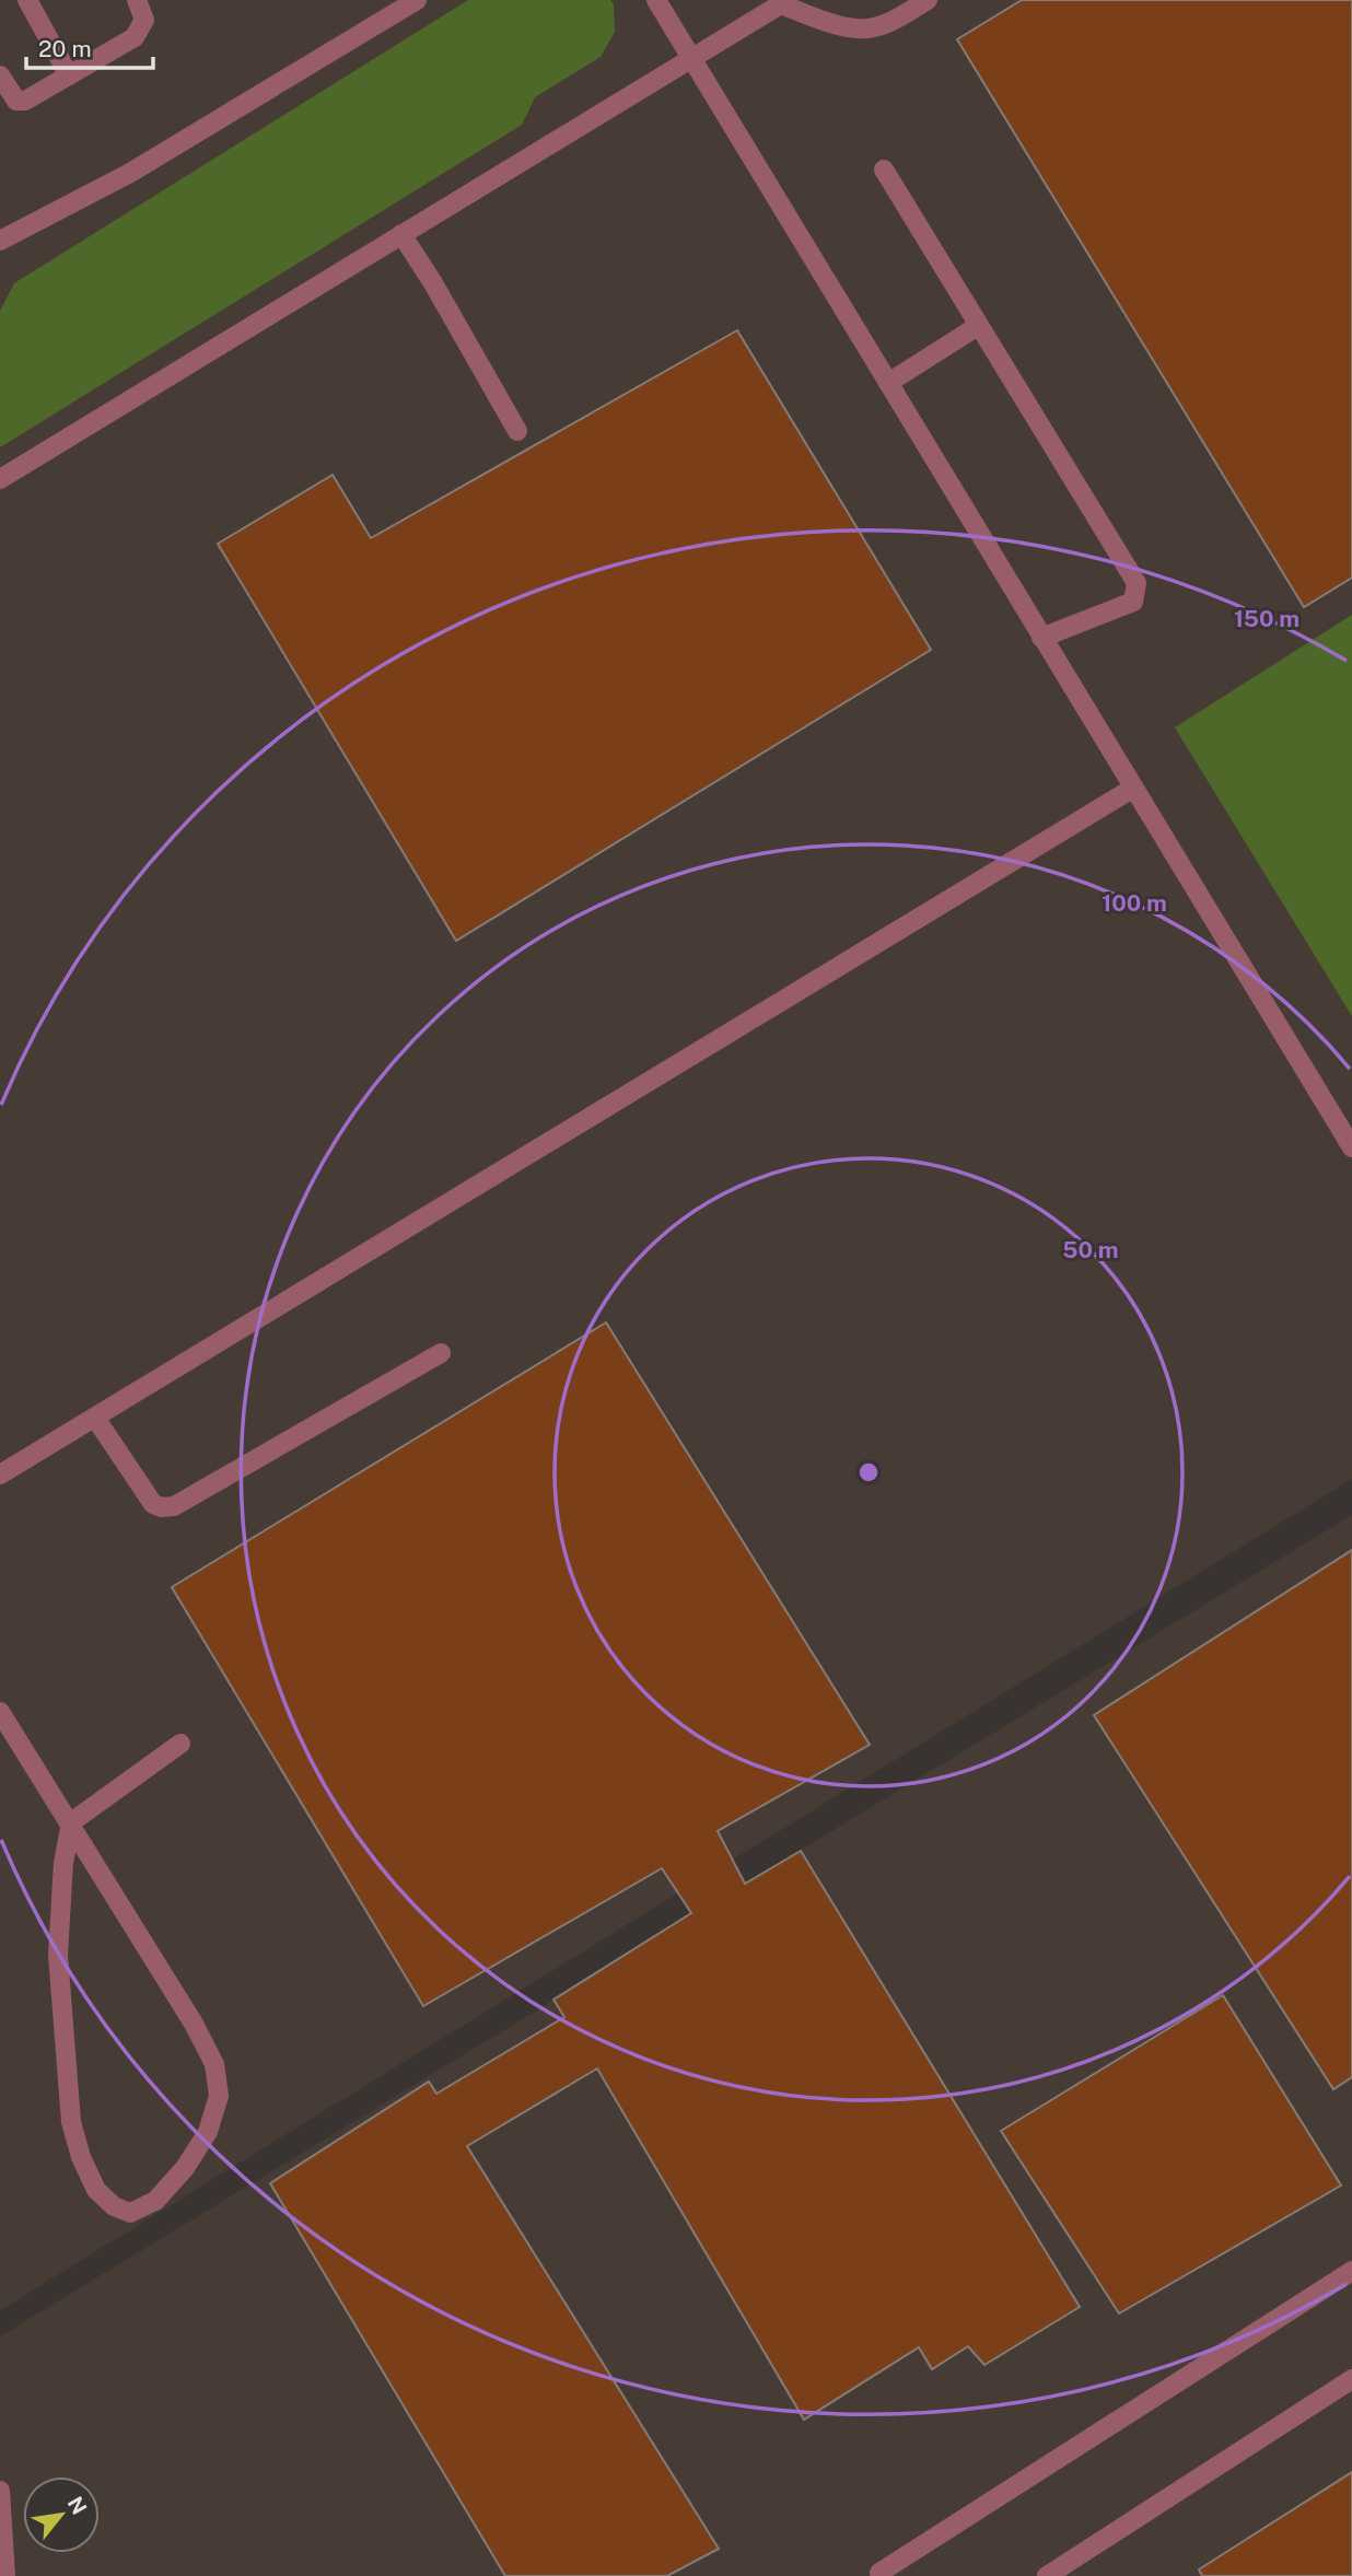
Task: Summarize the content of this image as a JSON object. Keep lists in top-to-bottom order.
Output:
{
  "scale_bar": "20 m",
  "north": "top right",
  "rings": ["150 m", "100 m", "50 m"]
}
